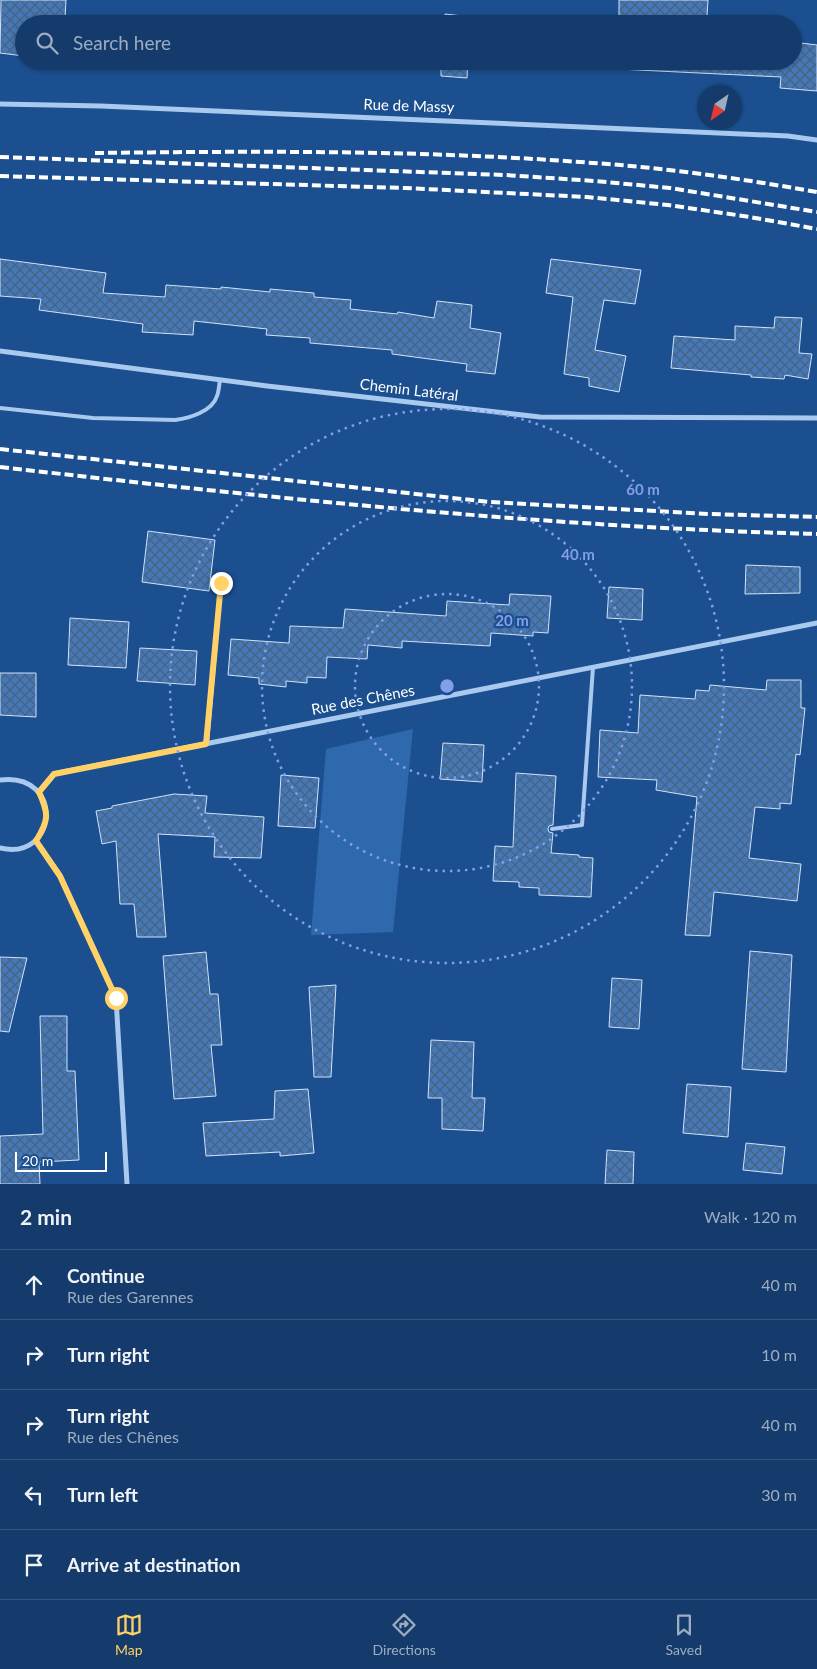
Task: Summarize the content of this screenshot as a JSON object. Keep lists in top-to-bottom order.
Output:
{
  "streets": {
    "street": ["Rue de Massy", "Chemin Latéral", "Rue des Chênes"]
  },
  "scale_bar": "20 m",
  "north": "bottom left",
  "page": {
    "search": "Search here",
    "scale": "20 m",
    "heading": ["2 min", "Walk · 120 m"],
    "list": [
      ["Continue", "Rue des Garennes", "40 m"],
      ["Turn right", "10 m"],
      ["Turn right", "Rue des Chênes", "40 m"],
      ["Turn left", "30 m"],
      "Arrive at destination"
    ],
    "nav": ["Map", "Directions", "Saved"]
  },
  "rings": ["60 m", "40 m", "20 m"]
}
